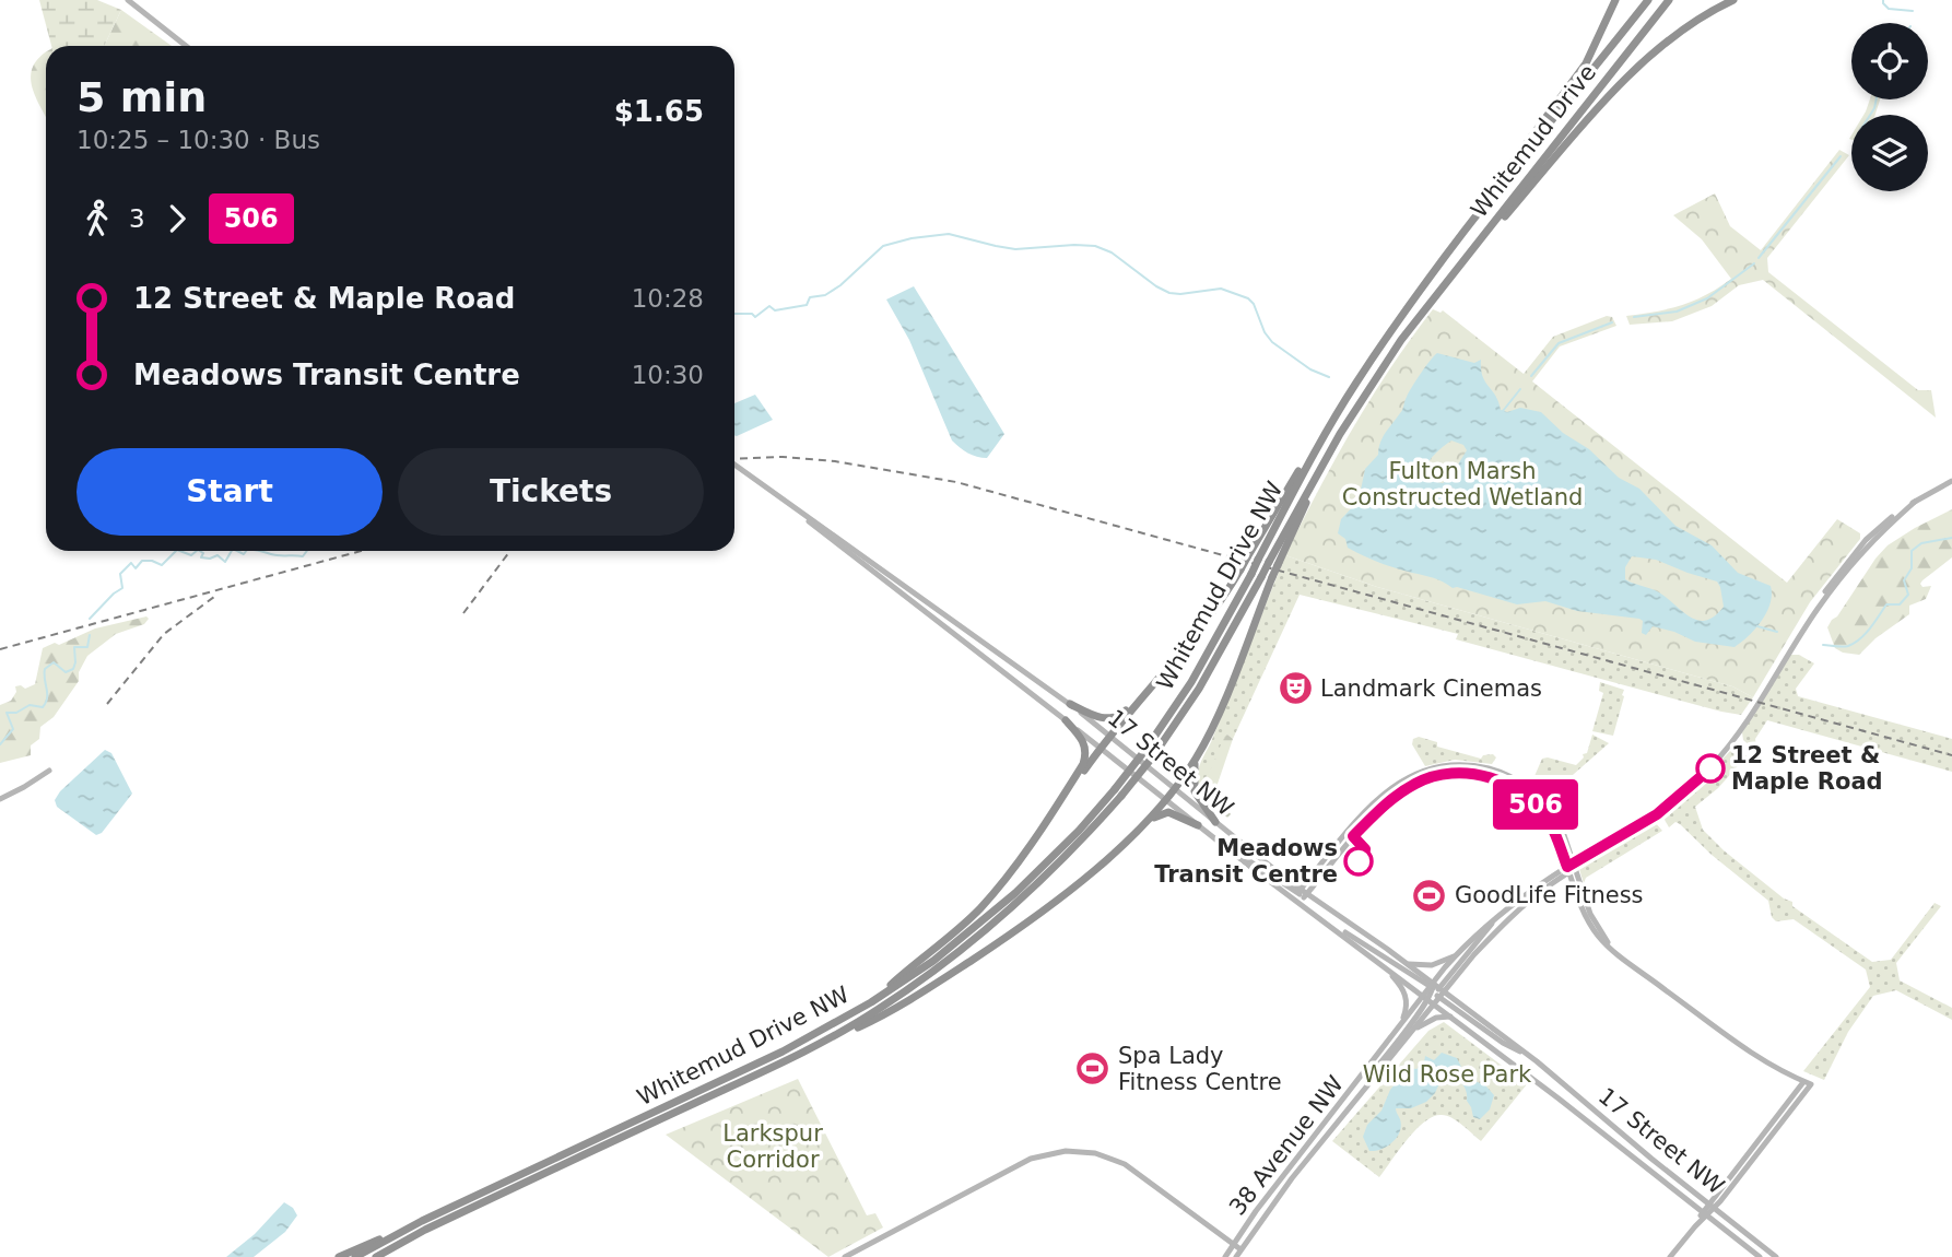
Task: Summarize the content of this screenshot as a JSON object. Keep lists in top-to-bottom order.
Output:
{
  "streets": {
    "highway": ["Whitemud Drive", "Whitemud Drive NW"],
    "main road": ["17 Street NW", "38 Avenue NW"]
  },
  "crossings": [
    ["Whitemud Drive", "Whitemud Drive NW"],
    ["17 Street NW", "38 Avenue NW"]
  ],
  "parks": ["Fulton Marsh Constructed Wetland", "Wild Rose Park", "Larkspur Corridor"],
  "places": {
    "theatre": ["Landmark Cinemas"],
    "other": ["12 Street & Maple Road", "Meadows Transit Centre"],
    "sports": ["GoodLife Fitness", "Spa Lady Fitness Centre"]
  },
  "lines": ["bus line 506"],
  "page": {
    "on_map": "506",
    "heading": ["5 min", "10:25 – 10:30 · Bus", "$1.65"],
    "legs": ["3", "506"],
    "list": [
      {
        "name": "12 Street & Maple Road",
        "value": "10:28"
      },
      {
        "name": "Meadows Transit Centre",
        "value": "10:30"
      }
    ],
    "buttons": ["Start", "Tickets"]
  }
}
